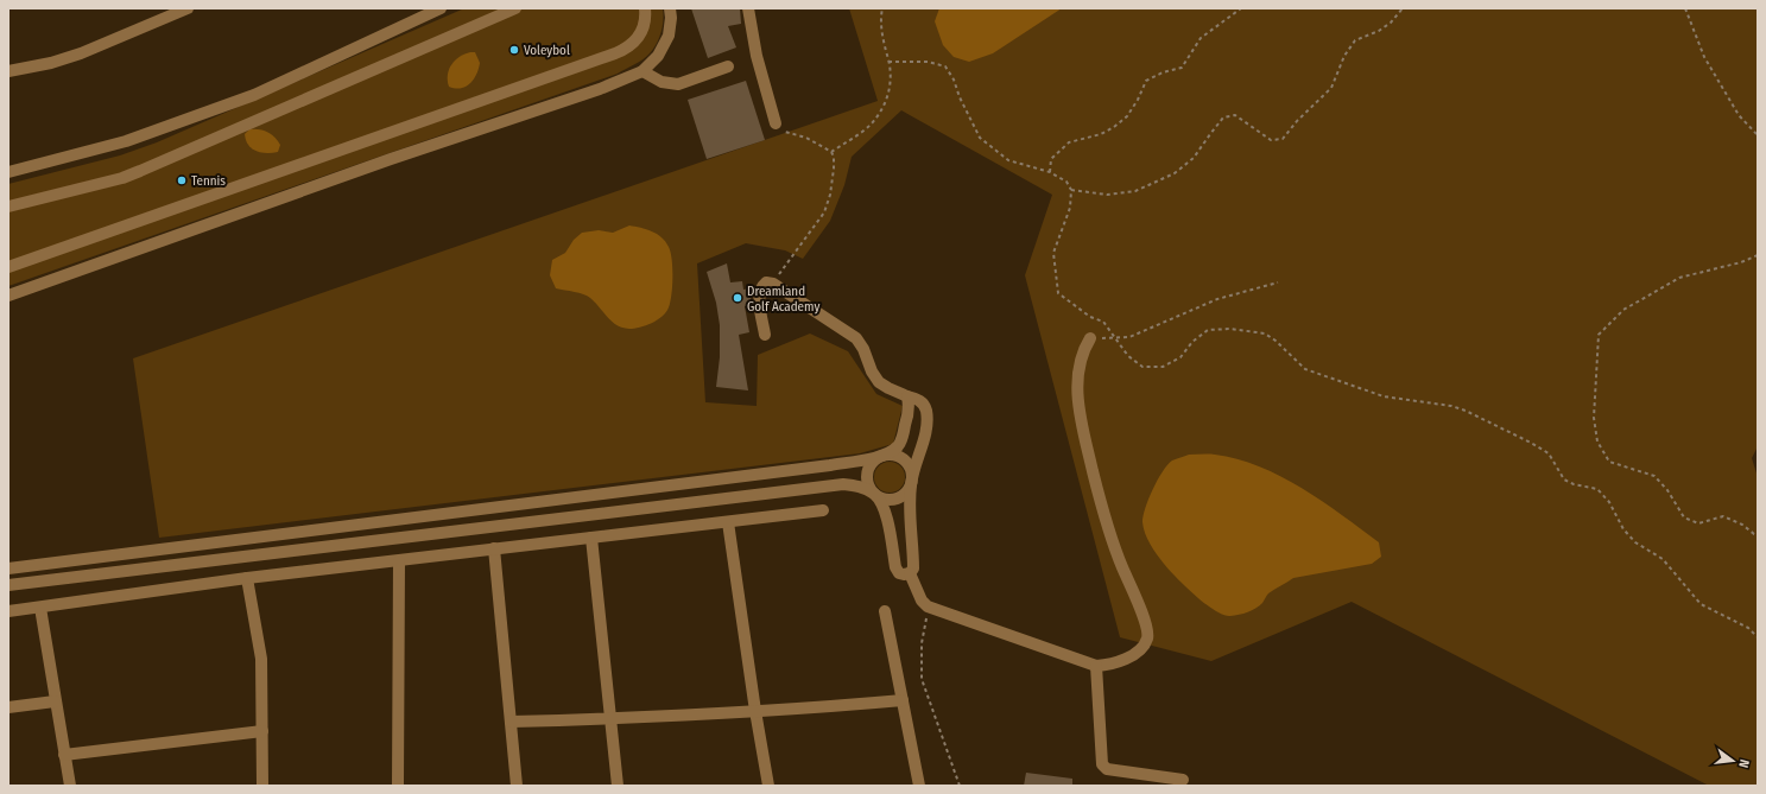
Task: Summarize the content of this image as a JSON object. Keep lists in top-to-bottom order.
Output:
{
  "places": ["Voleybol", "Tennis", "Dreamland Golf Academy"],
  "north": "right"
}
